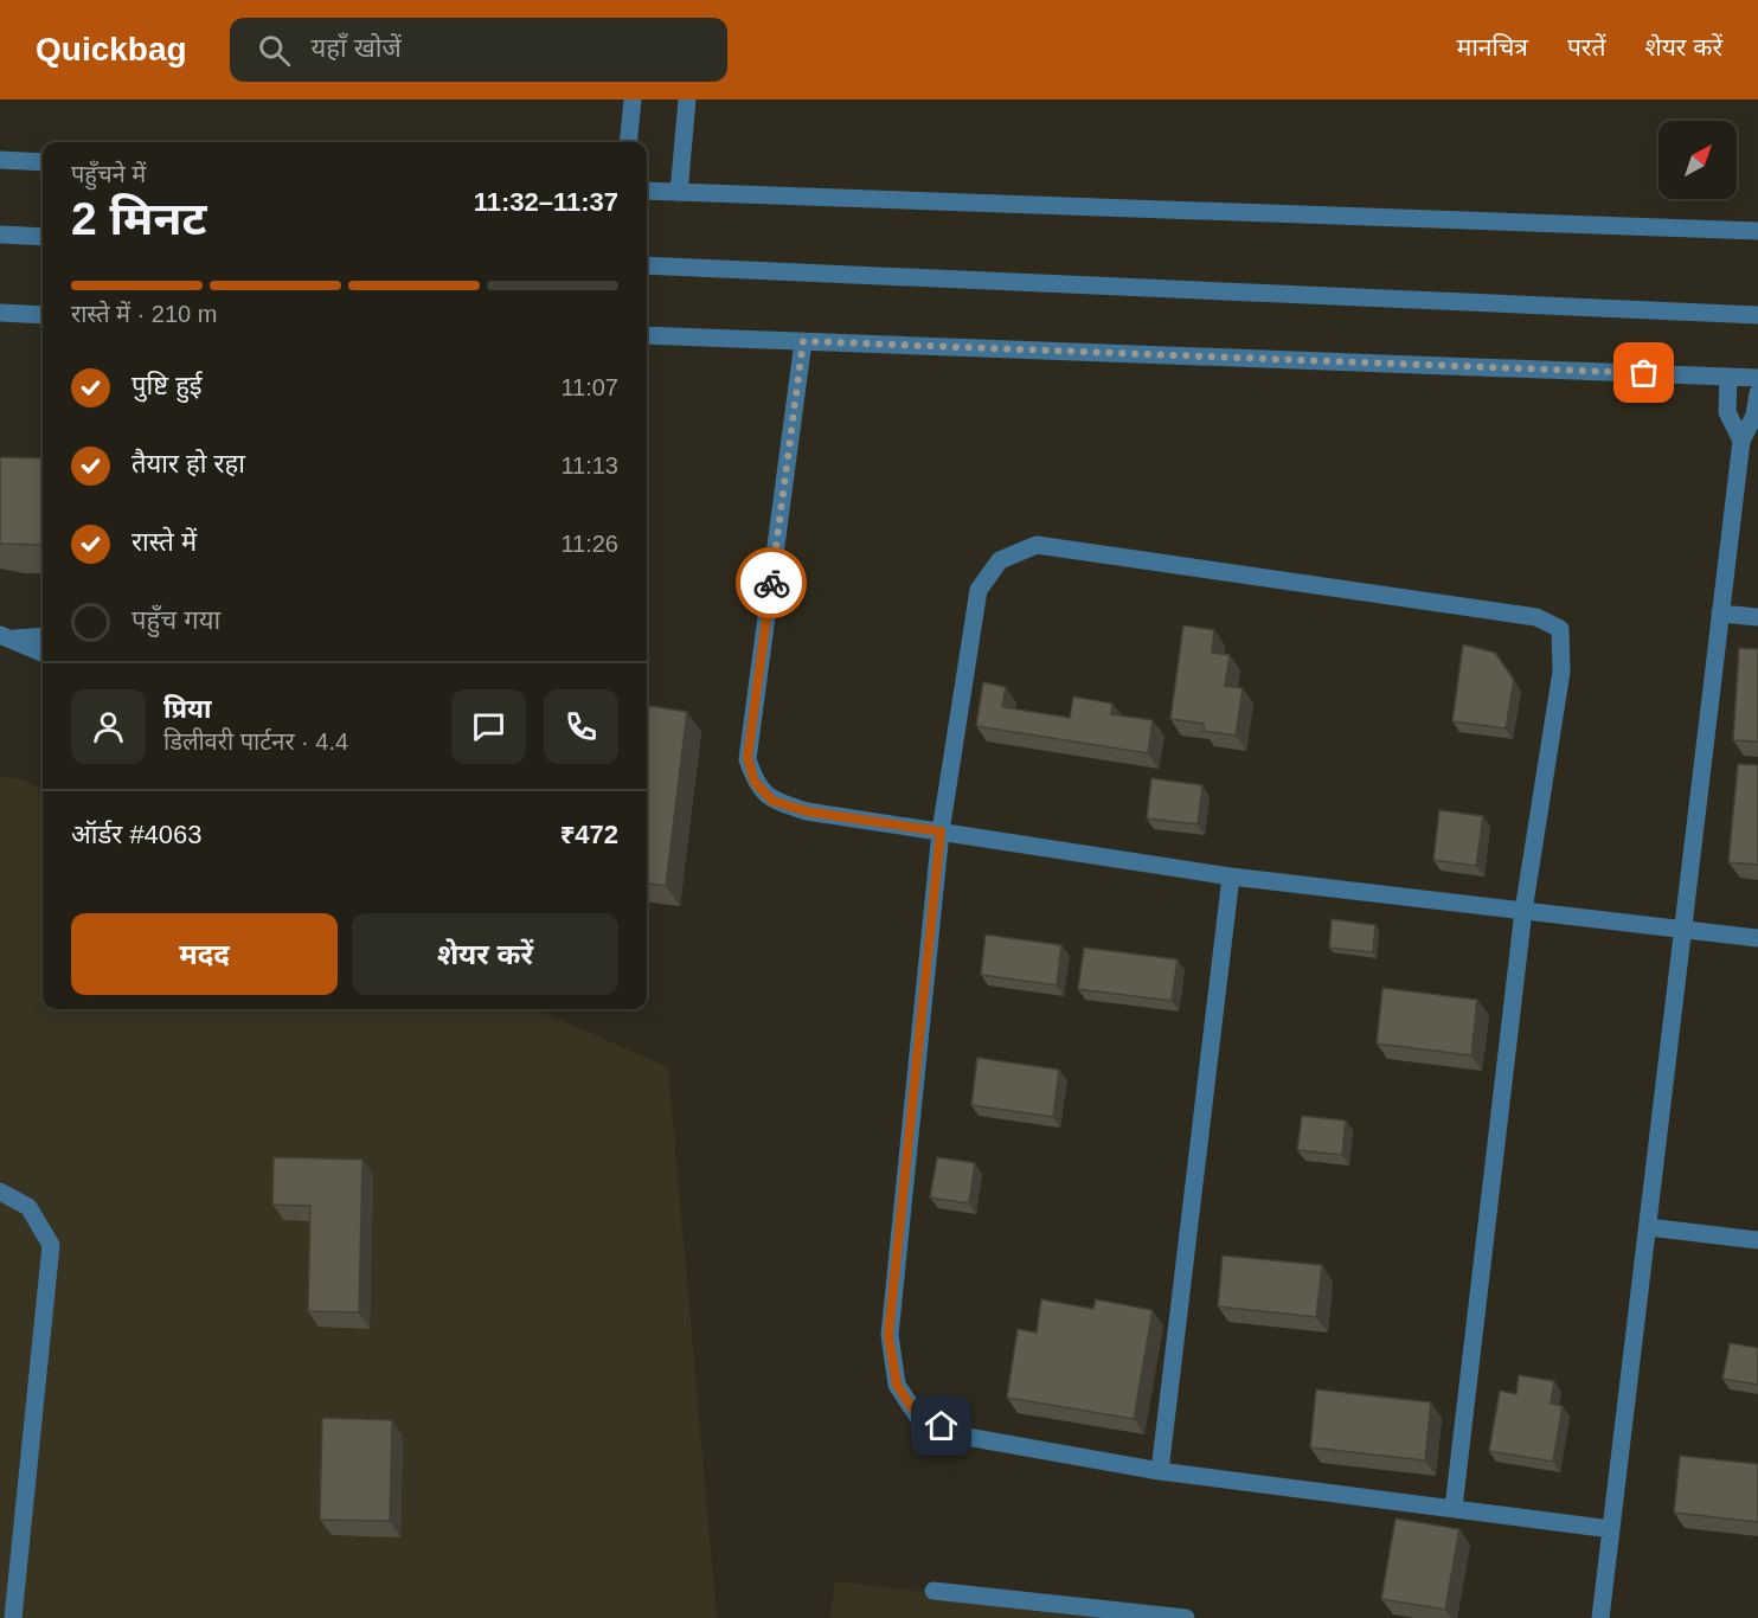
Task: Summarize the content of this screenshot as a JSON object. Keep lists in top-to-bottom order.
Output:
{
  "north": "top right",
  "page": {
    "header": "Quickbag",
    "search": "यहाँ खोजें",
    "nav": ["मानचित्र", "परतें", "शेयर करें"],
    "heading": ["2 मिनट", "पहुँचने में", "11:32–11:37"],
    "panel": [
      "प्रिया",
      "डिलीवरी पार्टनर · 4.4",
      "ऑर्डर #4063",
      "₹472"
    ],
    "bar": "रास्ते में · 210 m",
    "list": [
      ["पुष्टि हुई", "11:07"],
      ["तैयार हो रहा", "11:13"],
      ["रास्ते में", "11:26"],
      "पहुँच गया"
    ],
    "buttons": ["मदद", "शेयर करें"]
  }
}
